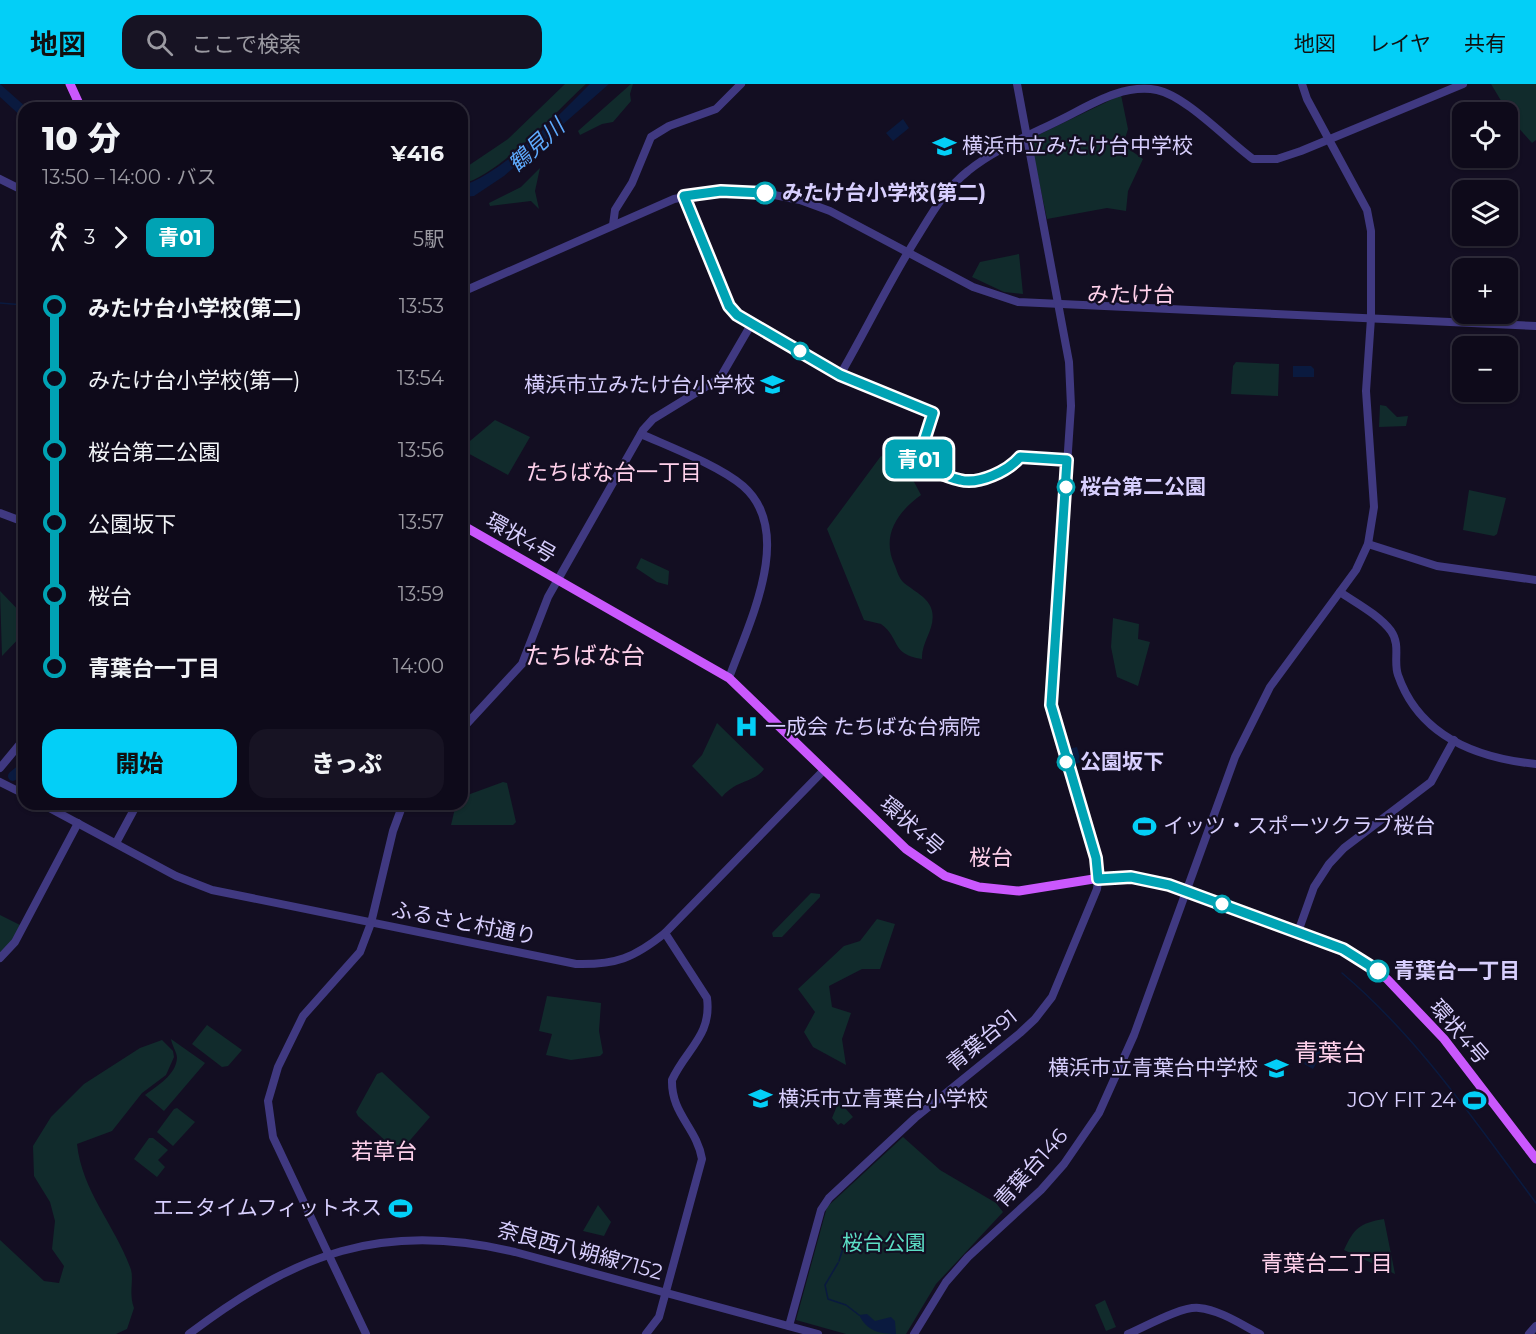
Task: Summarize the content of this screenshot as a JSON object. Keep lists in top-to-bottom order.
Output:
{
  "streets": {
    "main road": ["環状4号"],
    "street": [
      "ふるさと村通り",
      "青葉台91",
      "青葉台146",
      "奈良西八朔線7152"
    ]
  },
  "crossings": [
    ["環状4号", "ふるさと村通り"],
    ["環状4号", "青葉台91"],
    ["環状4号", "青葉台146"],
    ["青葉台91", "奈良西八朔線7152"]
  ],
  "districts": [
    "みたけ台",
    "たちばな台一丁目",
    "たちばな台",
    "桜台",
    "青葉台",
    "若草台",
    "青葉台二丁目"
  ],
  "water": ["鶴見川"],
  "parks": ["桜台公園"],
  "places": {
    "school or university": [
      "横浜市立みたけ台中学校",
      "横浜市立みたけ台小学校",
      "横浜市立青葉台中学校",
      "横浜市立青葉台小学校"
    ],
    "other": [
      "みたけ台小学校(第二)",
      "桜台第二公園",
      "公園坂下",
      "青葉台一丁目"
    ],
    "hospital": ["一成会 たちばな台病院"],
    "sports": ["イッツ・スポーツクラブ桜台", "JOY FIT 24", "エニタイムフィットネス"]
  },
  "lines": ["bus line 青01"],
  "page": {
    "header": "地図",
    "search": "ここで検索",
    "nav": ["地図", "レイヤ", "共有"],
    "on_map": "青01",
    "map_buttons": ["+", "−"],
    "heading": ["10 分", "13:50 – 14:00 · バス", "¥416"],
    "legs": ["3", "青01", "5駅"],
    "list": [
      {
        "name": "みたけ台小学校(第二)",
        "value": "13:53"
      },
      {
        "name": "みたけ台小学校(第一)",
        "value": "13:54"
      },
      {
        "name": "桜台第二公園",
        "value": "13:56"
      },
      {
        "name": "公園坂下",
        "value": "13:57"
      },
      {
        "name": "桜台",
        "value": "13:59"
      },
      {
        "name": "青葉台一丁目",
        "value": "14:00"
      }
    ],
    "buttons": ["開始", "きっぷ"]
  }
}
